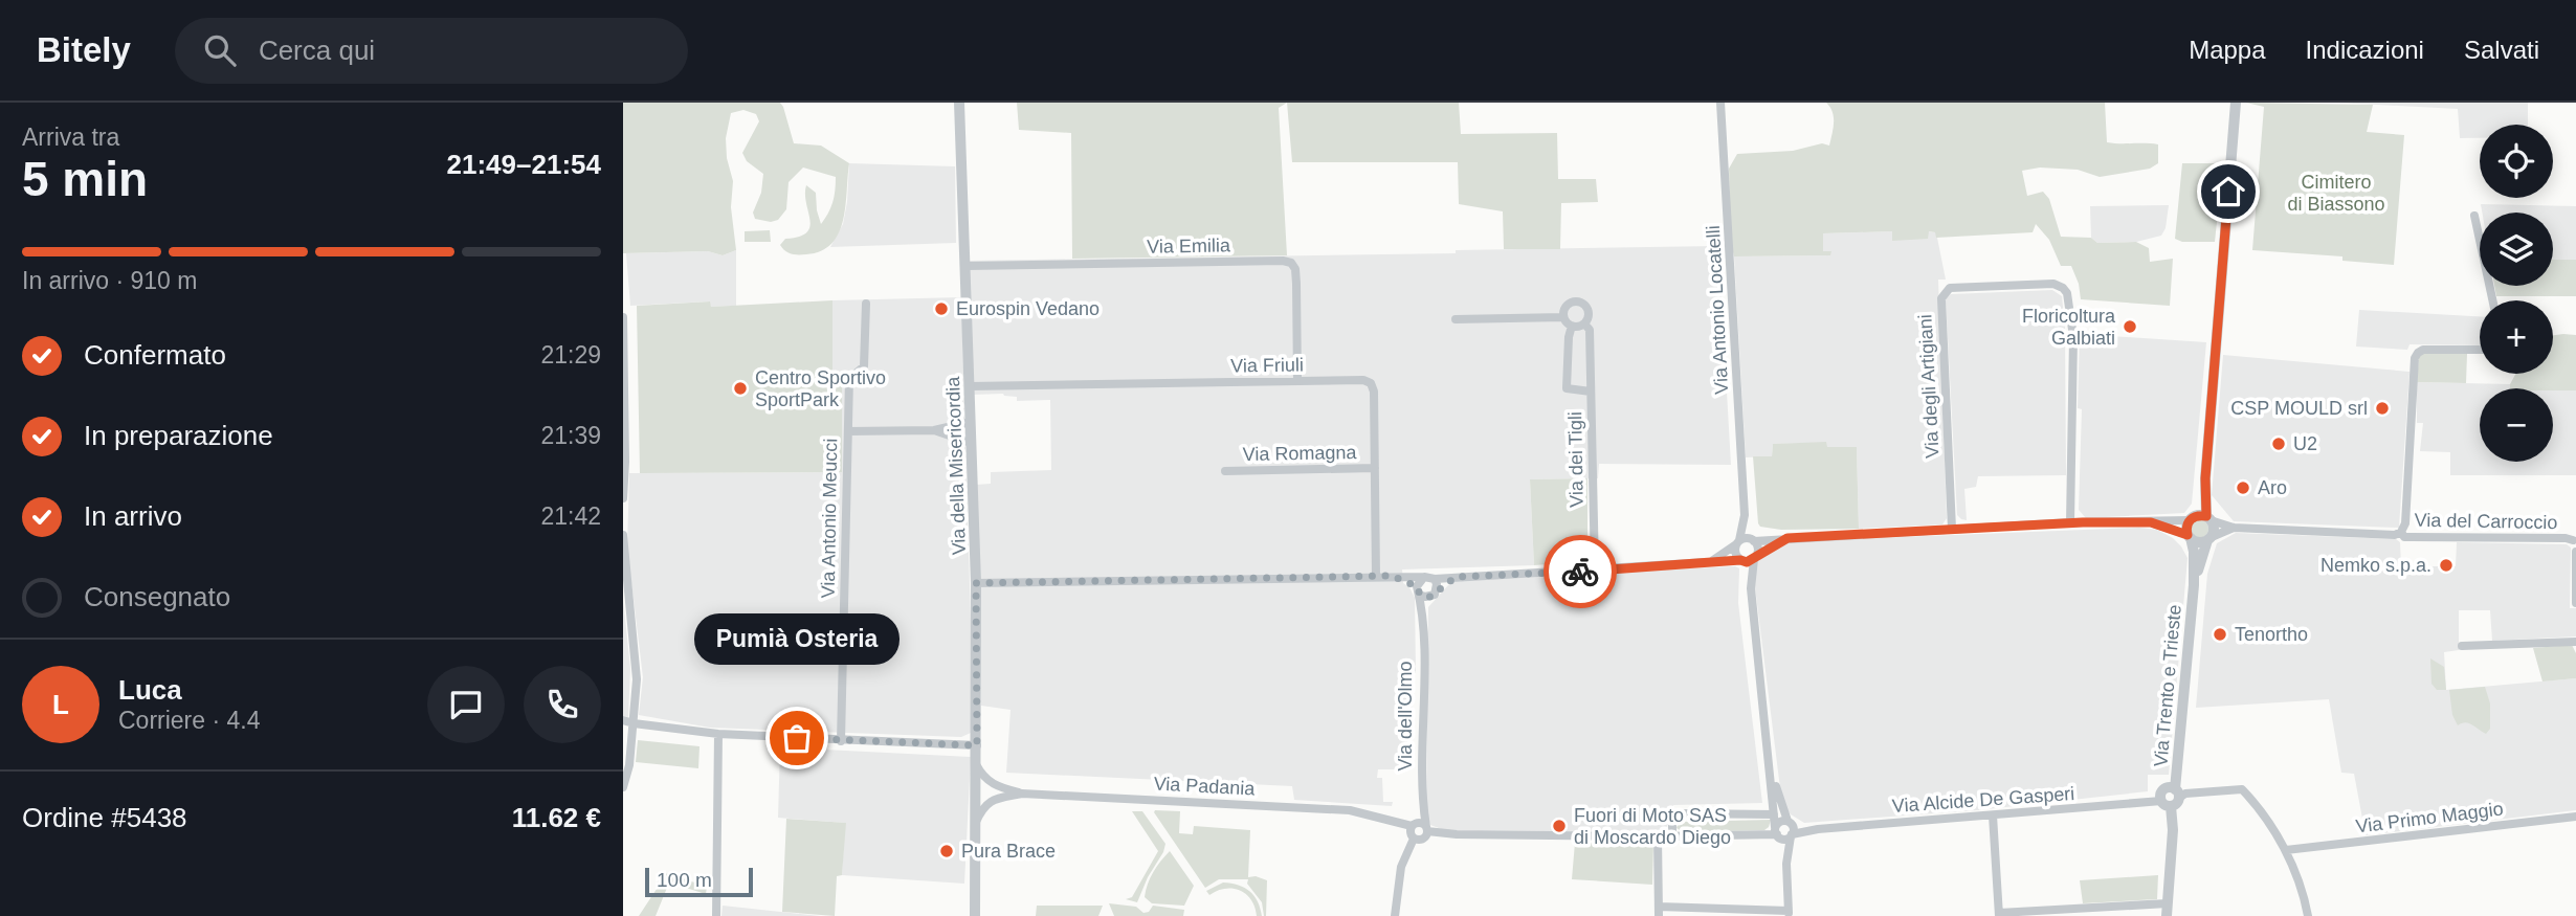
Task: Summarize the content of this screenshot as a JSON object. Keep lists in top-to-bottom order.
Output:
{
  "streets": {
    "street": [
      "Via Emilia",
      "Via Antonio Locatelli",
      "Via Friuli",
      "Via degli Artigiani",
      "Via Romagna",
      "Via dei Tigli",
      "Via della Misericordia",
      "Via Antonio Meucci",
      "Via del Carroccio",
      "Via Trento e Trieste",
      "Via dell'Olmo",
      "Via Padania",
      "Via Alcide De Gasperi",
      "Via Primo Maggio"
    ]
  },
  "crossings": [
    ["Via Emilia", "Via Friuli"],
    ["Via Emilia", "Via della Misericordia"],
    ["Via Friuli", "Via Romagna"],
    ["Via Friuli", "Via della Misericordia"],
    ["Via della Misericordia", "Via Padania"],
    ["Via Trento e Trieste", "Via Alcide De Gasperi"],
    ["Via dell'Olmo", "Via Padania"]
  ],
  "parks": ["Cimitero di Biassono"],
  "places": [
    "Eurospin Vedano",
    "Floricoltura Galbiati",
    "Centro Sportivo SportPark",
    "CSP MOULD srl",
    "U2",
    "Aro",
    "Nemko s.p.a.",
    "Tenortho",
    "Pumià Osteria",
    "Fuori di Moto SAS di Moscardo Diego",
    "Pura Brace"
  ],
  "scale_bar": "100 m",
  "page": {
    "header": "Bitely",
    "search": "Cerca qui",
    "nav": ["Mappa", "Indicazioni", "Salvati"],
    "heading": ["5 min", "Arriva tra", "21:49–21:54"],
    "panel": [
      "Luca",
      "Corriere · 4.4",
      "Ordine #5438",
      "11.62 €"
    ],
    "map_buttons": ["+", "−"],
    "bar": "In arrivo · 910 m",
    "list": [
      ["Confermato", "21:29"],
      ["In preparazione", "21:39"],
      ["In arrivo", "21:42"],
      "Consegnato"
    ],
    "bubble": "Pumià Osteria",
    "round": "L",
    "scale": "100 m"
  }
}
